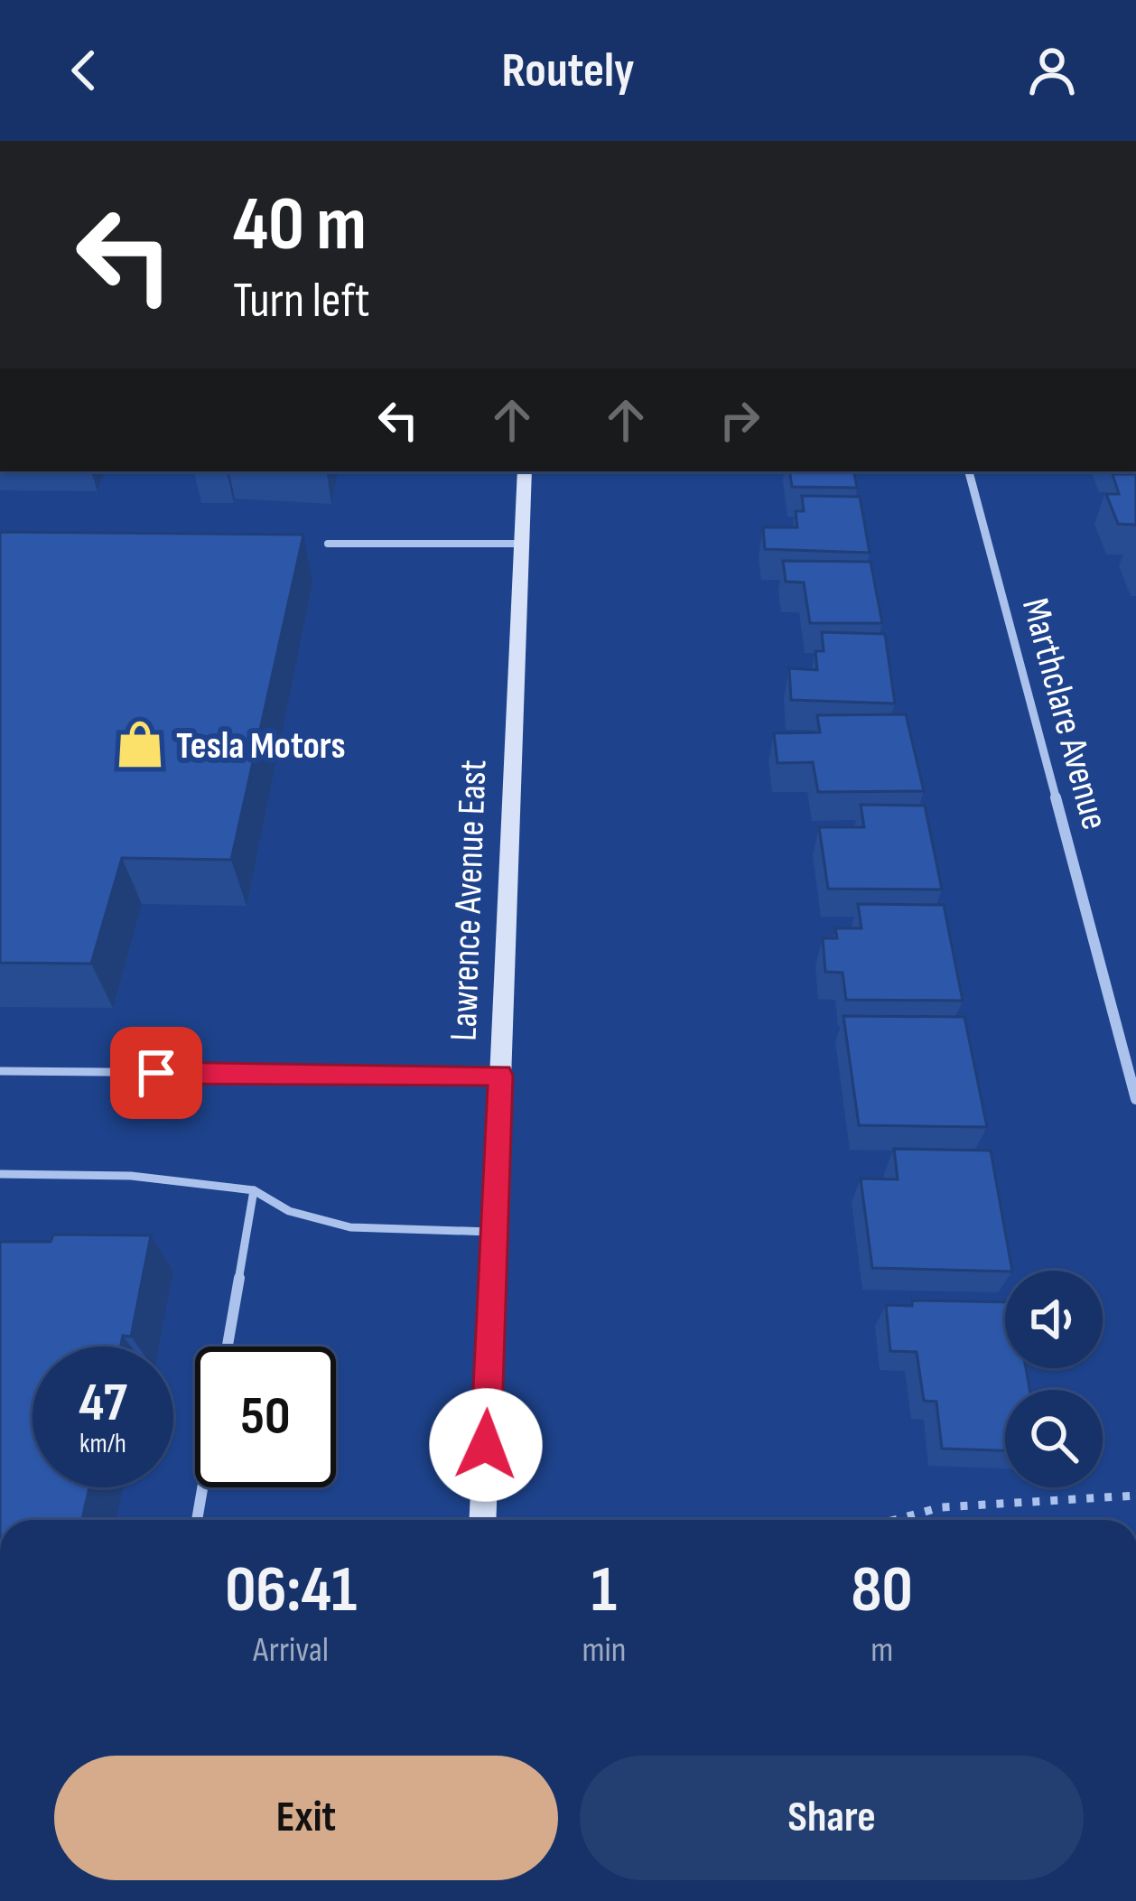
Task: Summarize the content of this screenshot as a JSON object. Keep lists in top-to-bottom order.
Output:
{
  "streets": {
    "main road": ["Lawrence Avenue East"],
    "street": ["Marthclare Avenue"]
  },
  "places": {
    "shop": ["Tesla Motors"]
  },
  "page": {
    "header": "Routely",
    "turn": ["40 m", "Turn left"],
    "speed": "47 km/h",
    "limit": "50",
    "eta": [
      "06:41",
      "Arrival",
      "1",
      "min",
      "80",
      "m"
    ],
    "buttons": ["Exit", "Share"]
  }
}
